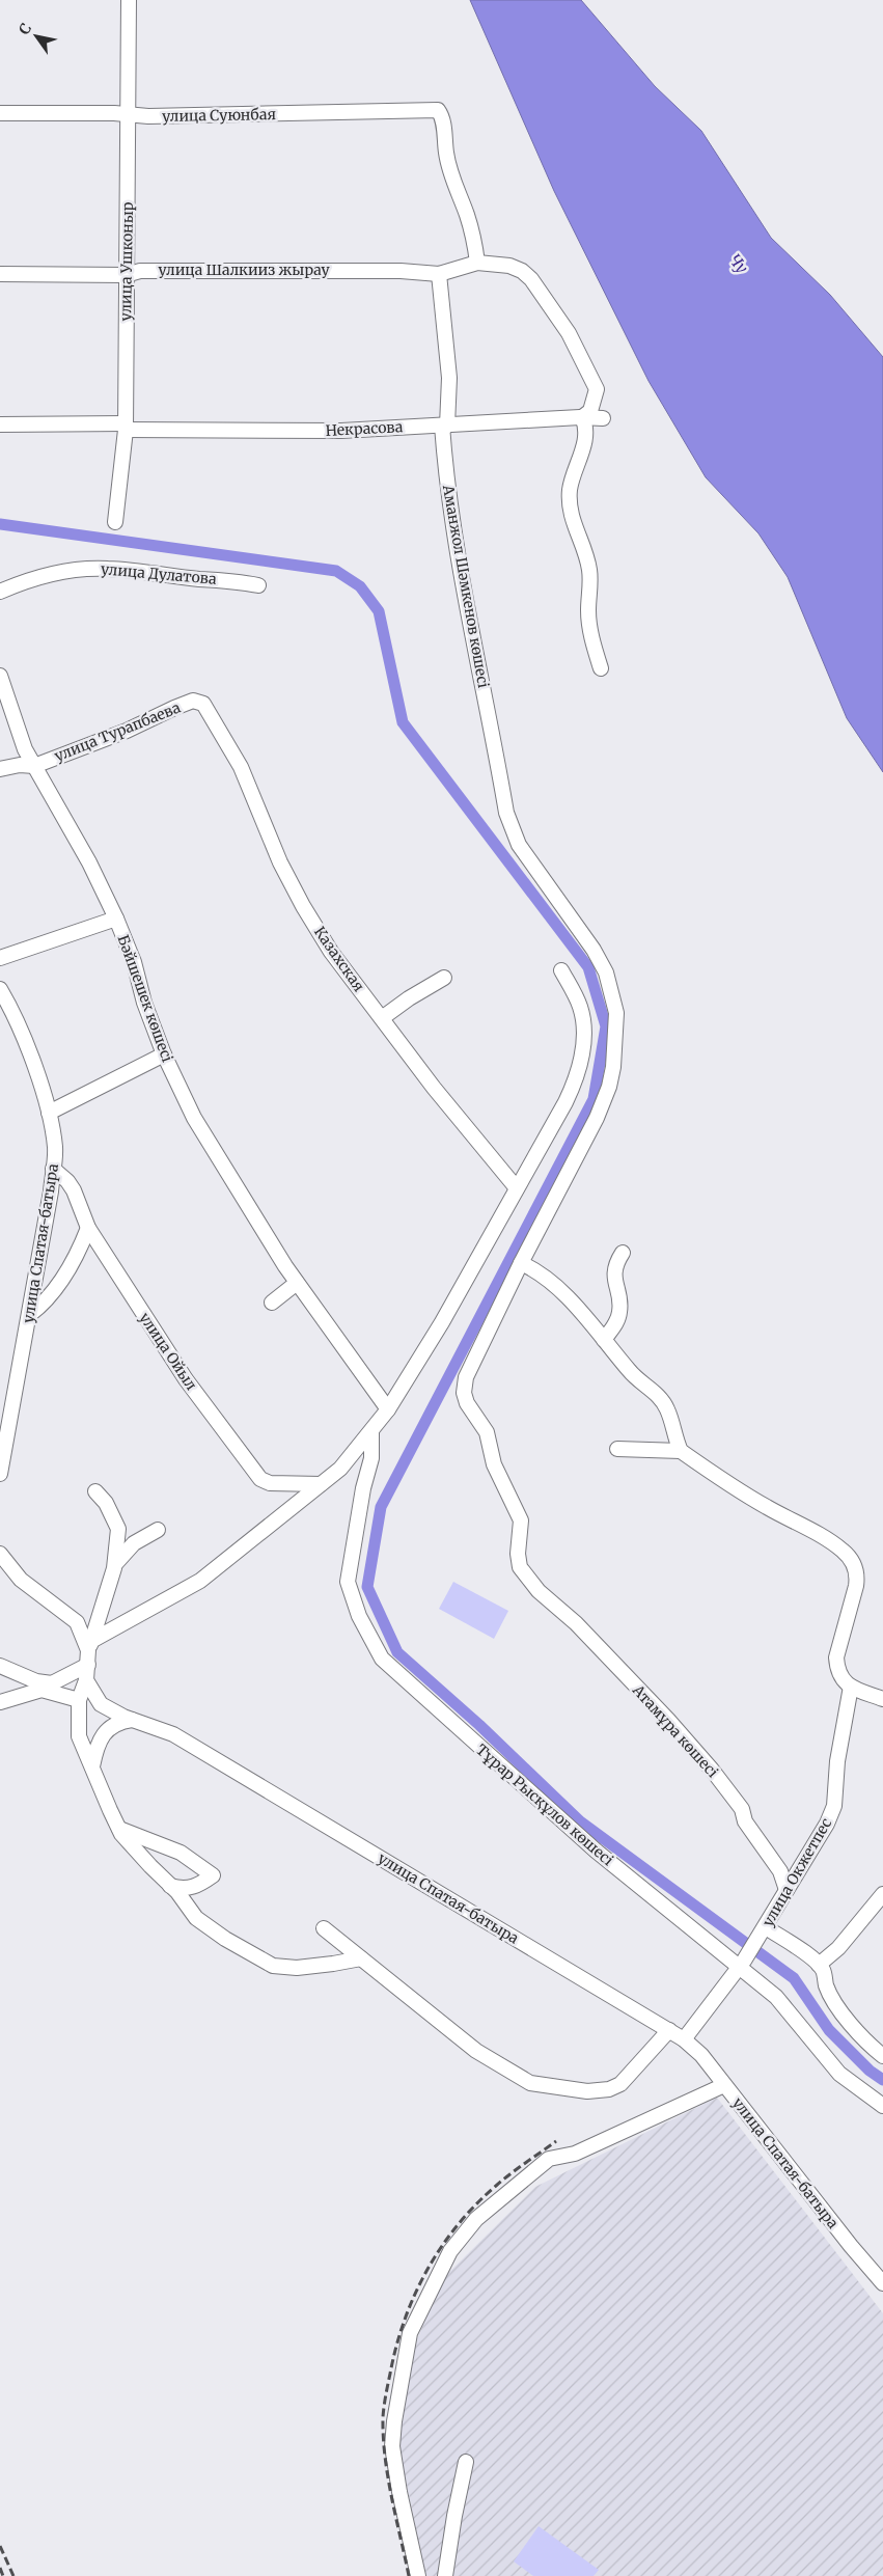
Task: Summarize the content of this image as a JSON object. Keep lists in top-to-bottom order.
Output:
{
  "streets": {
    "street": [
      "улица Суюнбая",
      "улица Ушконыр",
      "улица Шалкииз жырау",
      "Некрасова",
      "улица Дулатова",
      "Аманжол Шәмкенов көшесі",
      "улица Турапбаева",
      "Казахская",
      "Бәйшешек көшесі",
      "улица Спатая-батыра",
      "улица Ойыл",
      "Атамұра көшесі",
      "Тұрар Рысқұлов көшесі",
      "улица Окжетпес"
    ]
  },
  "crossings": [
    ["улица Суюнбая", "улица Ушконыр"],
    ["улица Суюнбая", "улица Шалкииз жырау"],
    ["улица Ушконыр", "улица Шалкииз жырау"],
    ["улица Ушконыр", "Некрасова"],
    ["улица Шалкииз жырау", "Аманжол Шәмкенов көшесі"],
    ["Некрасова", "Аманжол Шәмкенов көшесі"],
    ["Аманжол Шәмкенов көшесі", "Атамұра көшесі"],
    ["улица Турапбаева", "Казахская"],
    ["улица Турапбаева", "Бәйшешек көшесі"],
    ["улица Спатая-батыра", "улица Ойыл"],
    ["улица Спатая-батыра", "улица Окжетпес"],
    ["Атамұра көшесі", "улица Окжетпес"],
    ["Тұрар Рысқұлов көшесі", "улица Окжетпес"]
  ],
  "water": ["Чу"],
  "north": "top left"
}
